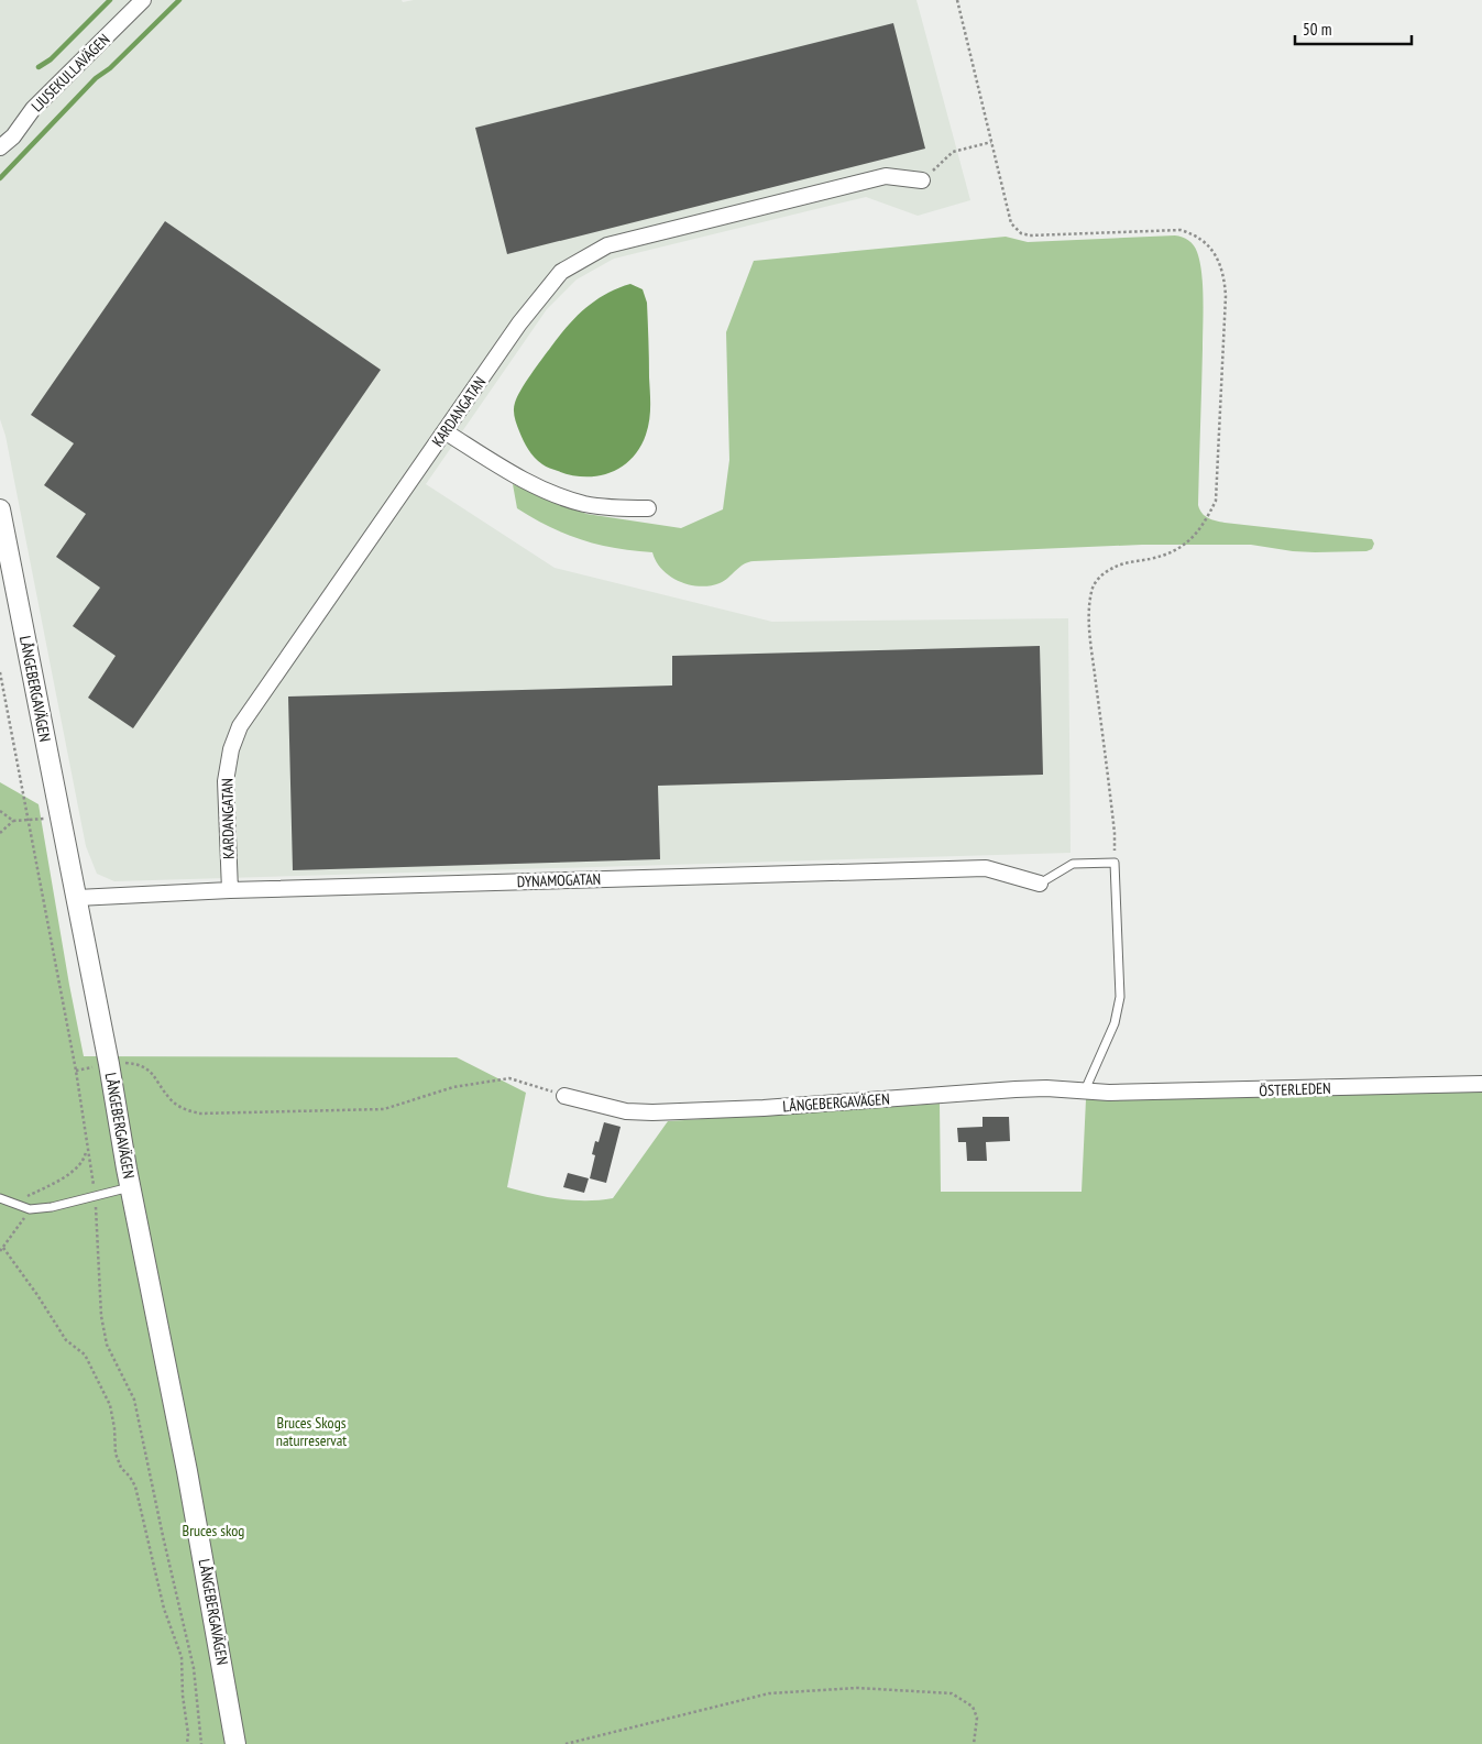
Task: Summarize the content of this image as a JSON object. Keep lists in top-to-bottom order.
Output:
{
  "streets": {
    "street": [
      "LJUSEKULLAVÄGEN",
      "KARDANGATAN",
      "LÅNGEBERGAVÄGEN",
      "DYNAMOGATAN",
      "ÖSTERLEDEN"
    ]
  },
  "crossings": [
    ["KARDANGATAN", "DYNAMOGATAN"],
    ["LÅNGEBERGAVÄGEN", "DYNAMOGATAN"],
    ["LÅNGEBERGAVÄGEN", "ÖSTERLEDEN"]
  ],
  "parks": ["Bruces Skogs naturreservat", "Bruces skog"],
  "scale_bar": "50 m"
}
